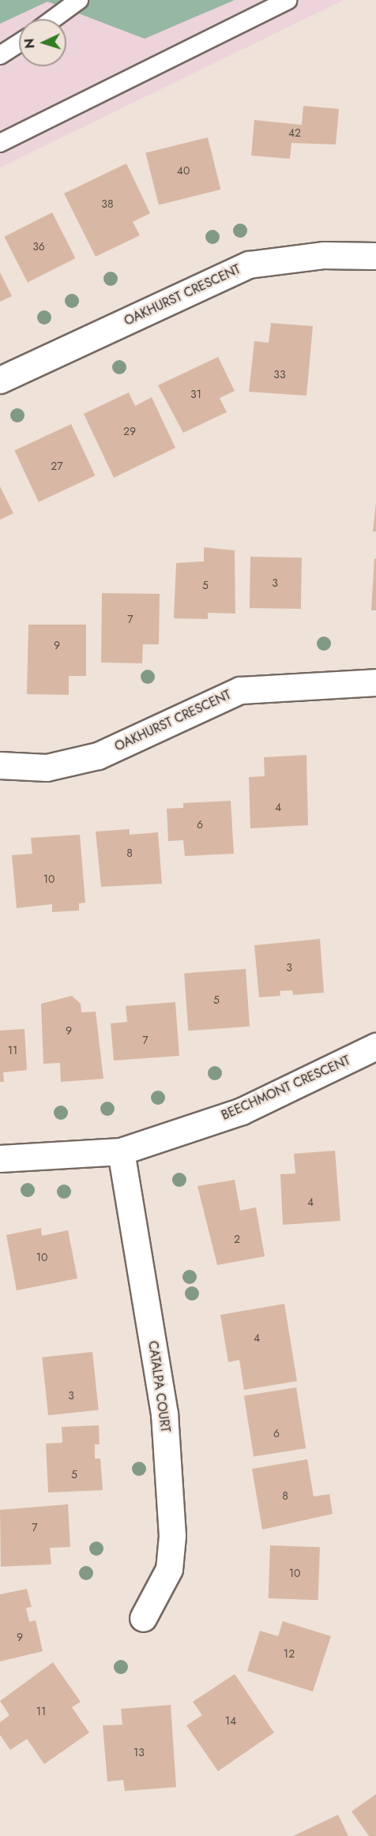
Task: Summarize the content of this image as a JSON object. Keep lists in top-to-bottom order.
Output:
{
  "streets": {
    "street": ["OAKHURST CRESCENT", "BEECHMONT CRESCENT", "CATALPA COURT"]
  },
  "crossings": [
    ["BEECHMONT CRESCENT", "CATALPA COURT"]
  ],
  "house_numbers": [
    "42",
    "40",
    "38",
    "36",
    "33",
    "31",
    "29",
    "27",
    "3",
    "5",
    "7",
    "9",
    "4",
    "6",
    "8",
    "10",
    "3",
    "5",
    "9",
    "7",
    "11",
    "4",
    "2",
    "10",
    "4",
    "3",
    "6",
    "5",
    "8",
    "7",
    "10",
    "9",
    "12",
    "11",
    "14",
    "13"
  ],
  "north": "left"
}
